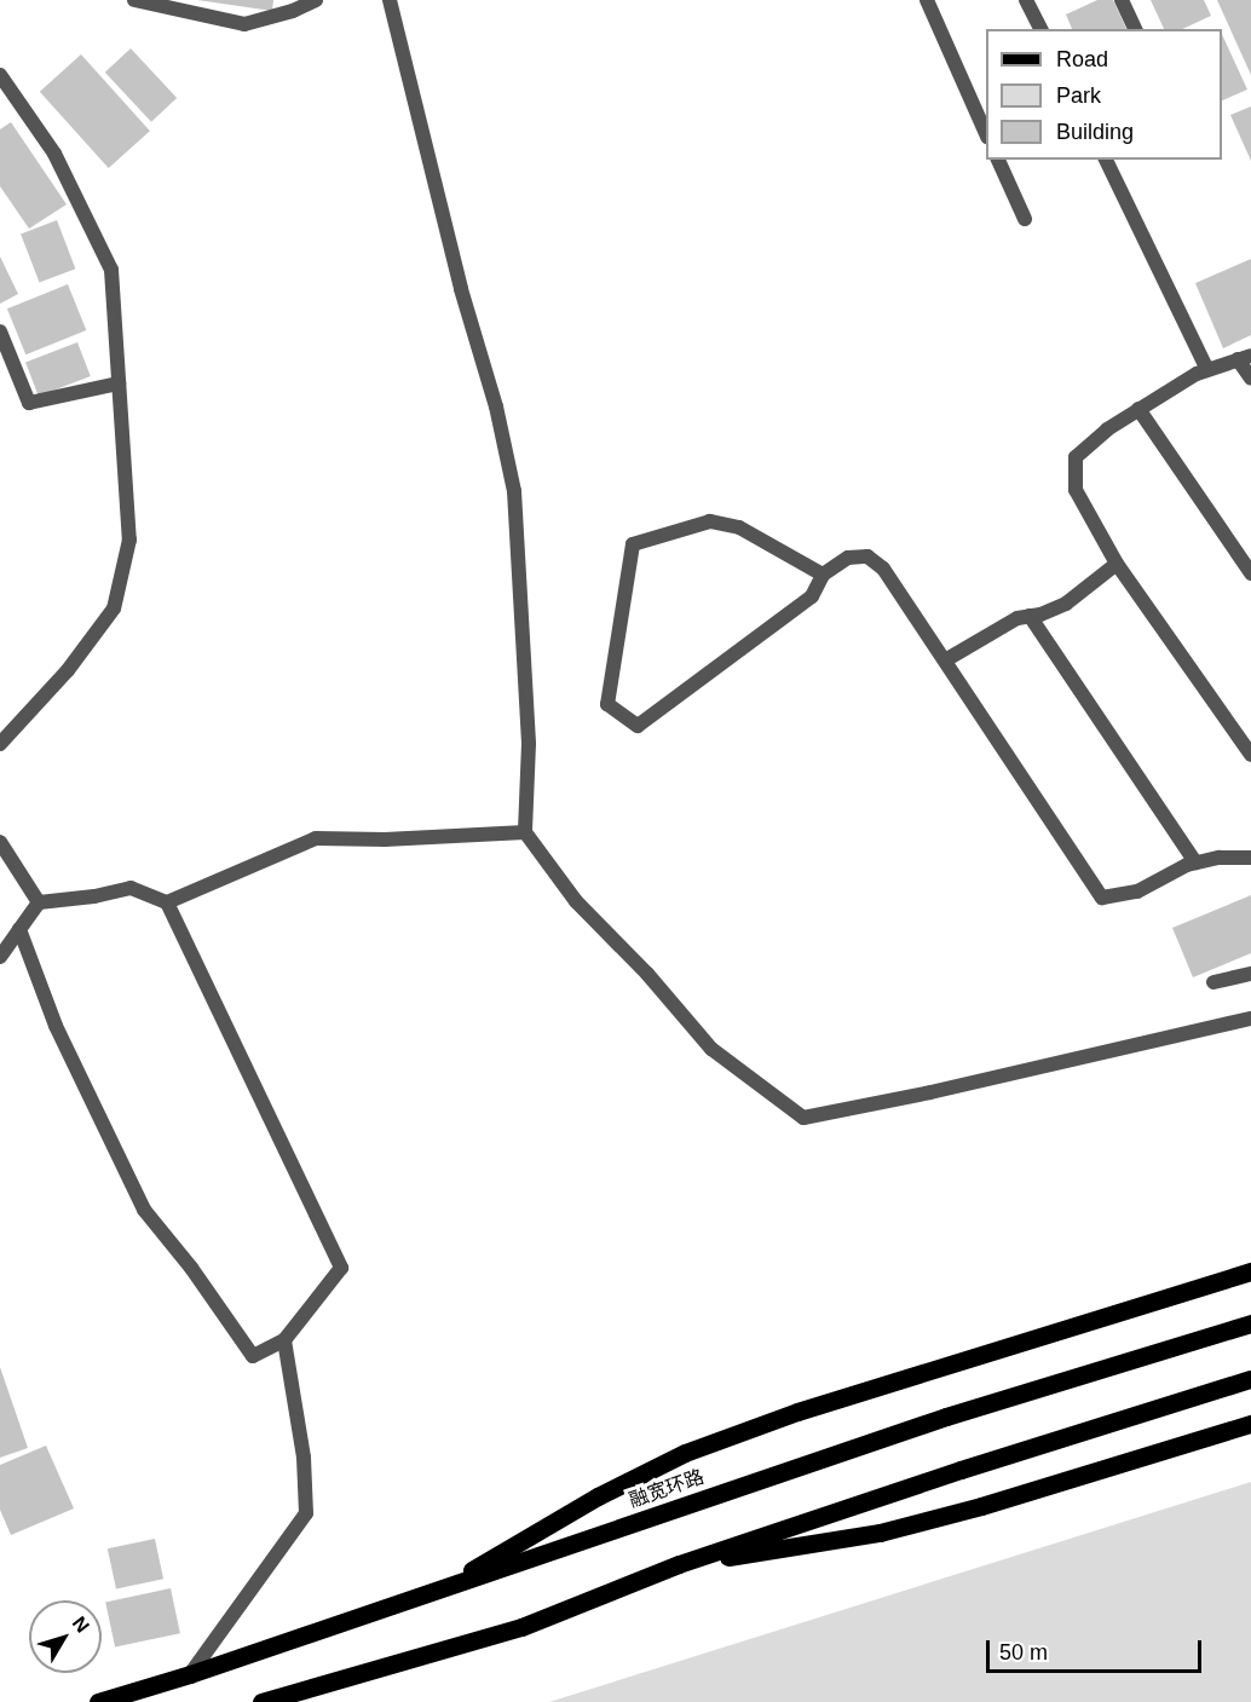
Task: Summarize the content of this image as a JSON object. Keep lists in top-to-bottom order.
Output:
{
  "streets": {
    "main road": ["融宽环路"]
  },
  "legend": ["Road", "Park", "Building"],
  "scale_bar": "50 m",
  "north": "top right"
}
